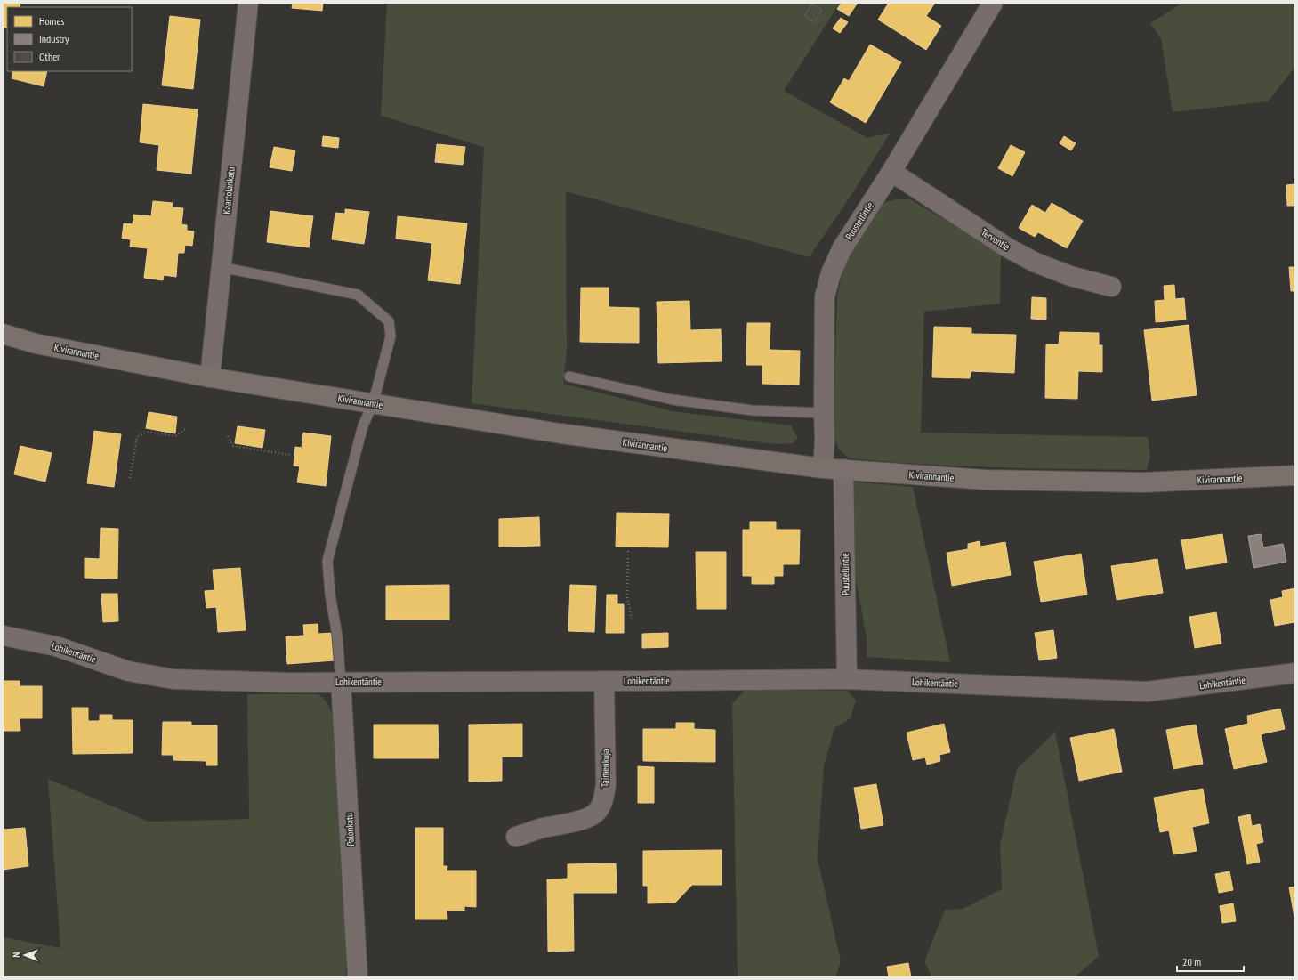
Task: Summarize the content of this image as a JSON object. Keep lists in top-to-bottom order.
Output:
{
  "streets": {
    "street": [
      "Kaartolankatu",
      "Puustellintie",
      "Tervontie",
      "Kivirannantie",
      "Lohikentäntie",
      "Taimenkuja",
      "Palonkatu"
    ]
  },
  "crossings": [
    ["Kaartolankatu", "Kivirannantie"],
    ["Puustellintie", "Tervontie"],
    ["Puustellintie", "Kivirannantie"],
    ["Puustellintie", "Lohikentäntie"],
    ["Lohikentäntie", "Taimenkuja"],
    ["Lohikentäntie", "Palonkatu"]
  ],
  "legend": ["Homes", "Industry", "Other"],
  "scale_bar": "20 m",
  "north": "left"
}
